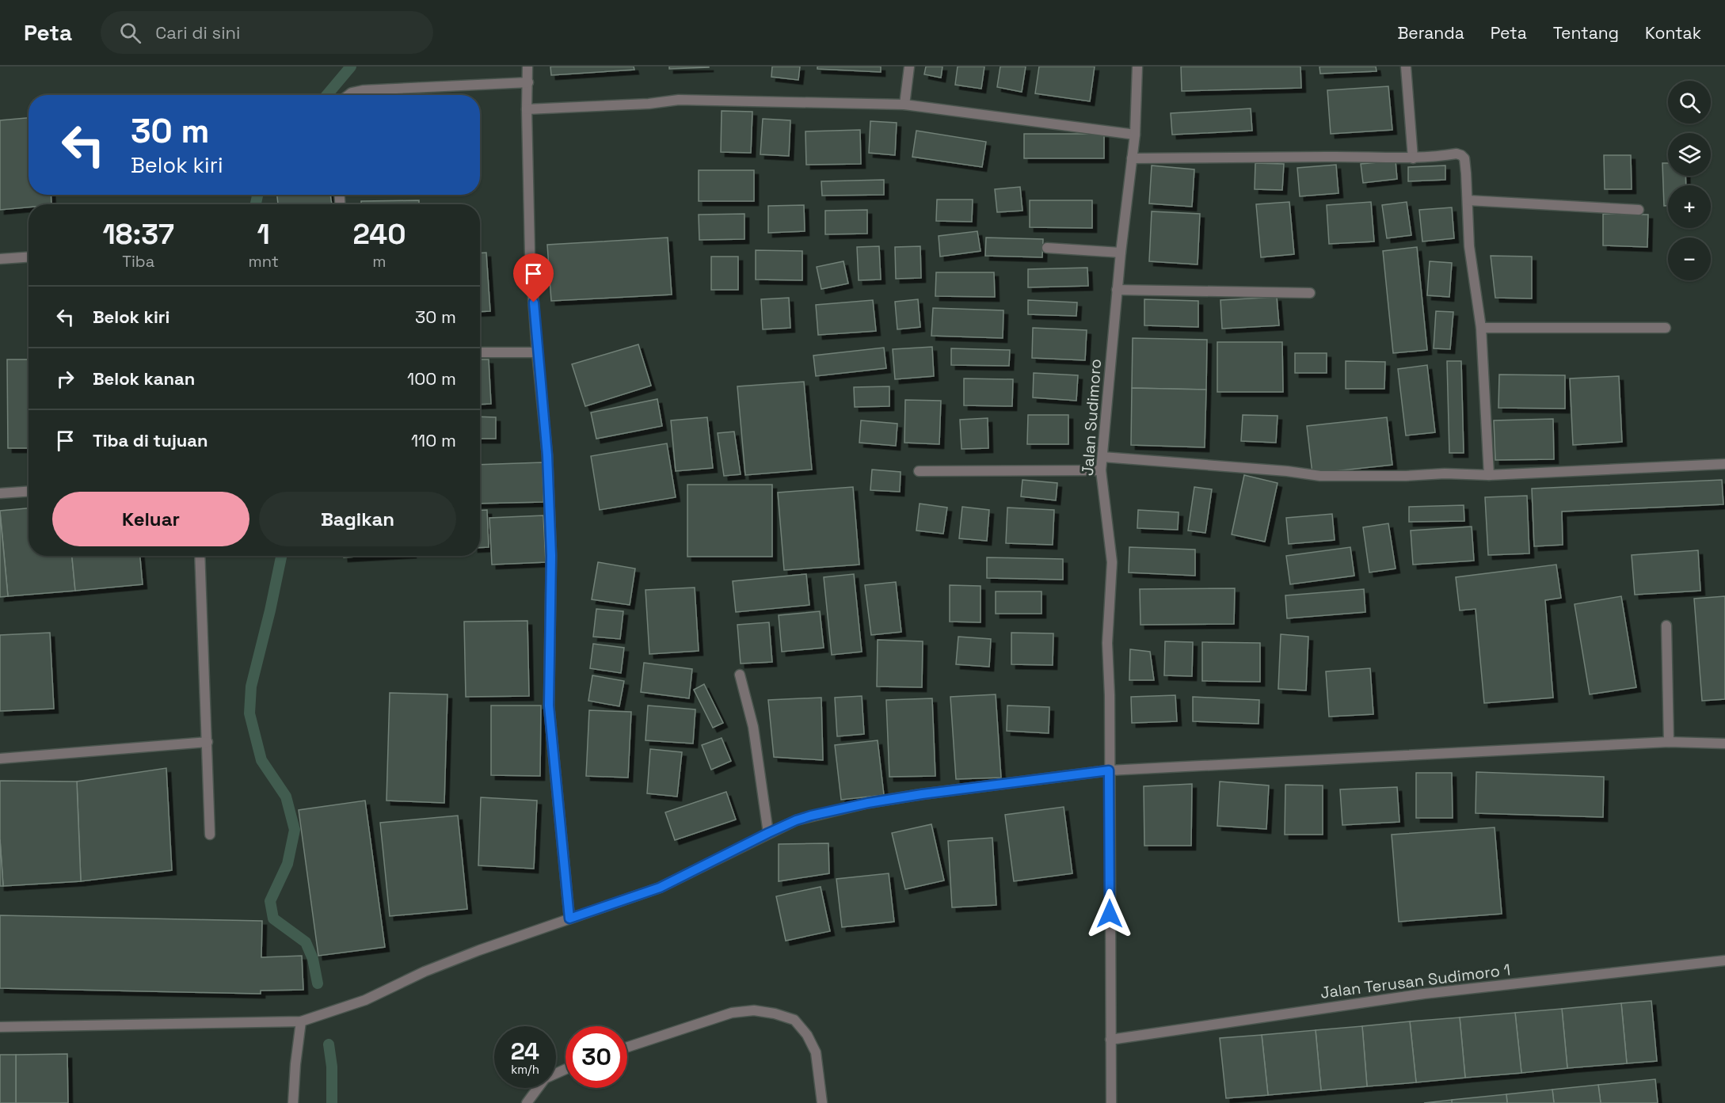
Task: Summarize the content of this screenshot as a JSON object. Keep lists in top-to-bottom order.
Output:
{
  "streets": {
    "street": ["Jalan Sudimoro", "Jalan Terusan Sudimoro 1"]
  },
  "crossings": [
    ["Jalan Sudimoro", "Jalan Terusan Sudimoro 1"]
  ],
  "page": {
    "header": "Peta",
    "search": "Cari di sini",
    "nav": [
      "Beranda",
      "Peta",
      "Tentang",
      "Kontak"
    ],
    "map_buttons": ["+", "−"],
    "turn": ["30 m", "Belok kiri"],
    "eta": [
      "18:37",
      "Tiba",
      "1",
      "mnt",
      "240",
      "m"
    ],
    "list": [
      {
        "name": "Belok kiri",
        "value": "30 m"
      },
      {
        "name": "Belok kanan",
        "value": "100 m"
      },
      {
        "name": "Tiba di tujuan",
        "value": "110 m"
      }
    ],
    "buttons": ["Keluar", "Bagikan"],
    "speed": "24 km/h",
    "limit": "30"
  }
}
